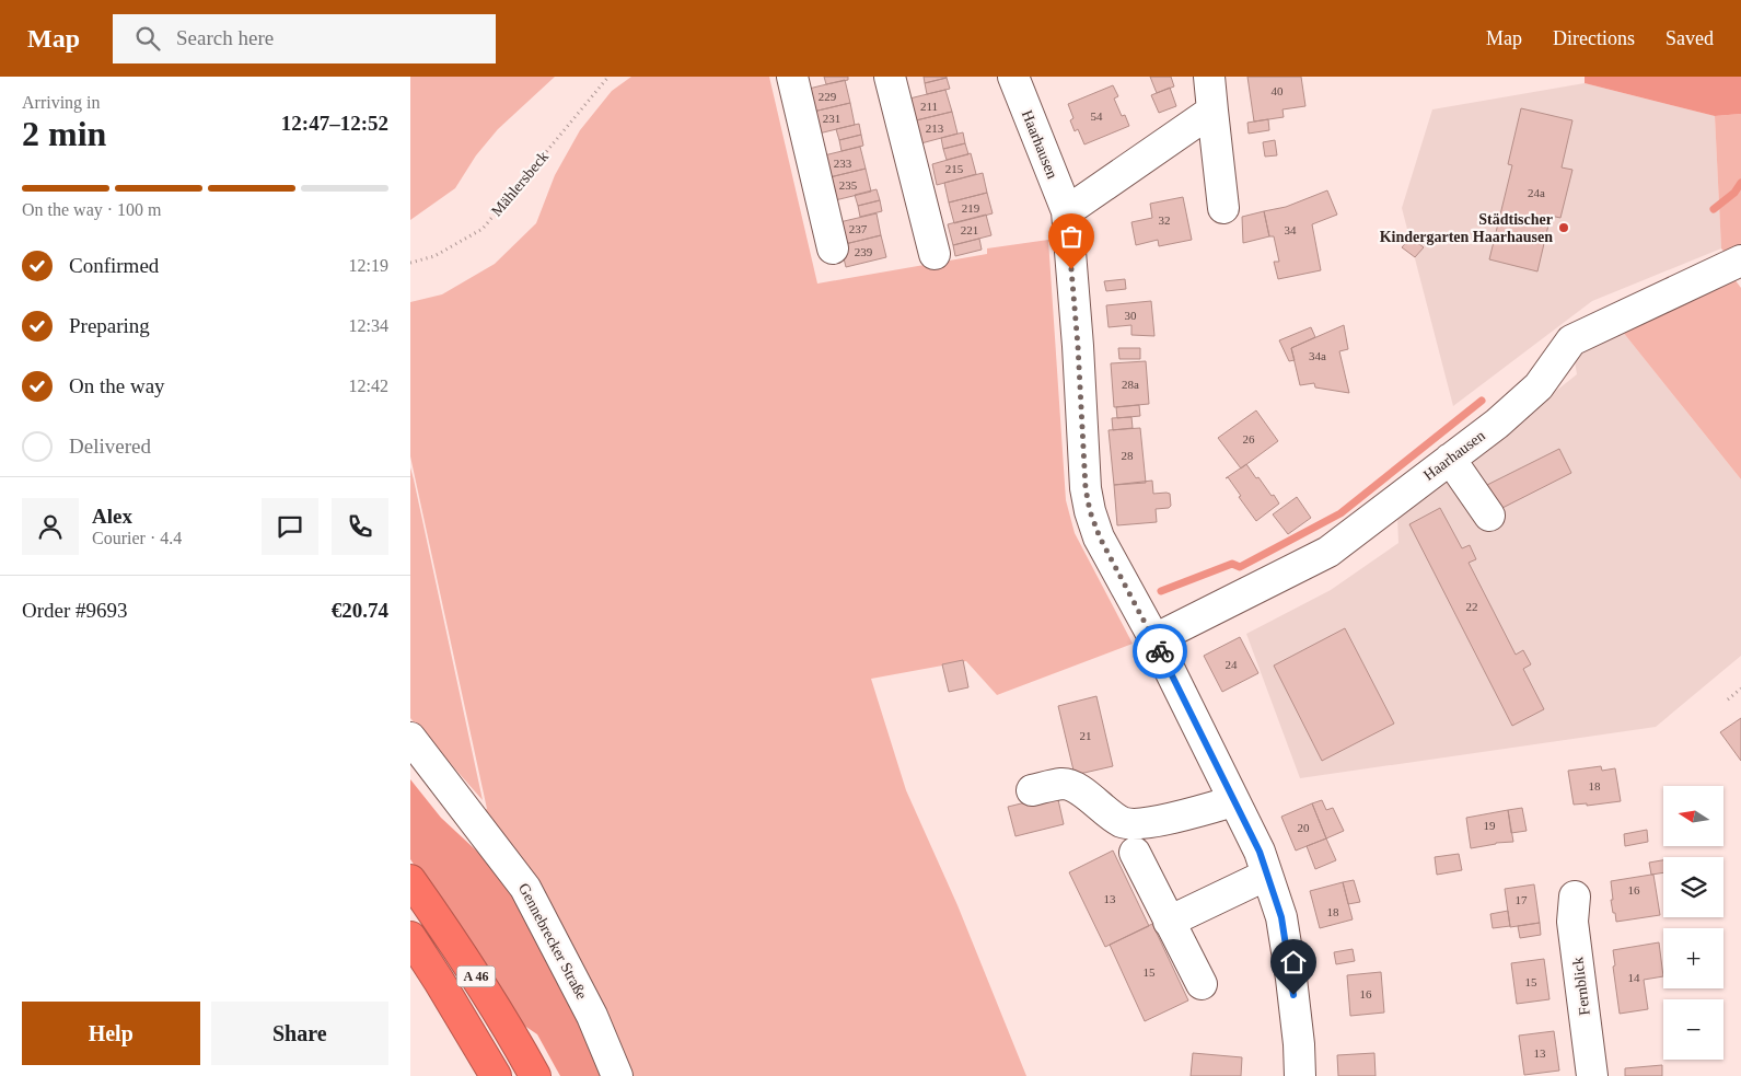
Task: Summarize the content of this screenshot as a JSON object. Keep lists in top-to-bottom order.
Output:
{
  "streets": {
    "highway": ["A 46"],
    "street": ["Haarhausen", "Gennebrecker Straße", "Fernblick"],
    "path": ["Mählersbeck"]
  },
  "places": ["Städtischer Kindergarten Haarhausen"],
  "house_numbers": [
    "40",
    "229",
    "211",
    "54",
    "231",
    "213",
    "233",
    "215",
    "235",
    "24a",
    "219",
    "32",
    "237",
    "221",
    "34",
    "239",
    "30",
    "34a",
    "28a",
    "26",
    "28",
    "22",
    "24",
    "21",
    "18",
    "19",
    "20",
    "16",
    "13",
    "17",
    "18",
    "15",
    "14",
    "15",
    "16",
    "13"
  ],
  "north": "left",
  "page": {
    "header": "Map",
    "search": "Search here",
    "nav": ["Map", "Directions", "Saved"],
    "heading": ["2 min", "Arriving in", "12:47–12:52"],
    "panel": [
      "Alex",
      "Courier · 4.4",
      "Order #9693",
      "€20.74"
    ],
    "bar": "On the way · 100 m",
    "list": [
      ["Confirmed", "12:19"],
      ["Preparing", "12:34"],
      ["On the way", "12:42"],
      "Delivered"
    ],
    "map_buttons": ["+", "−"],
    "buttons": ["Help", "Share"]
  }
}
